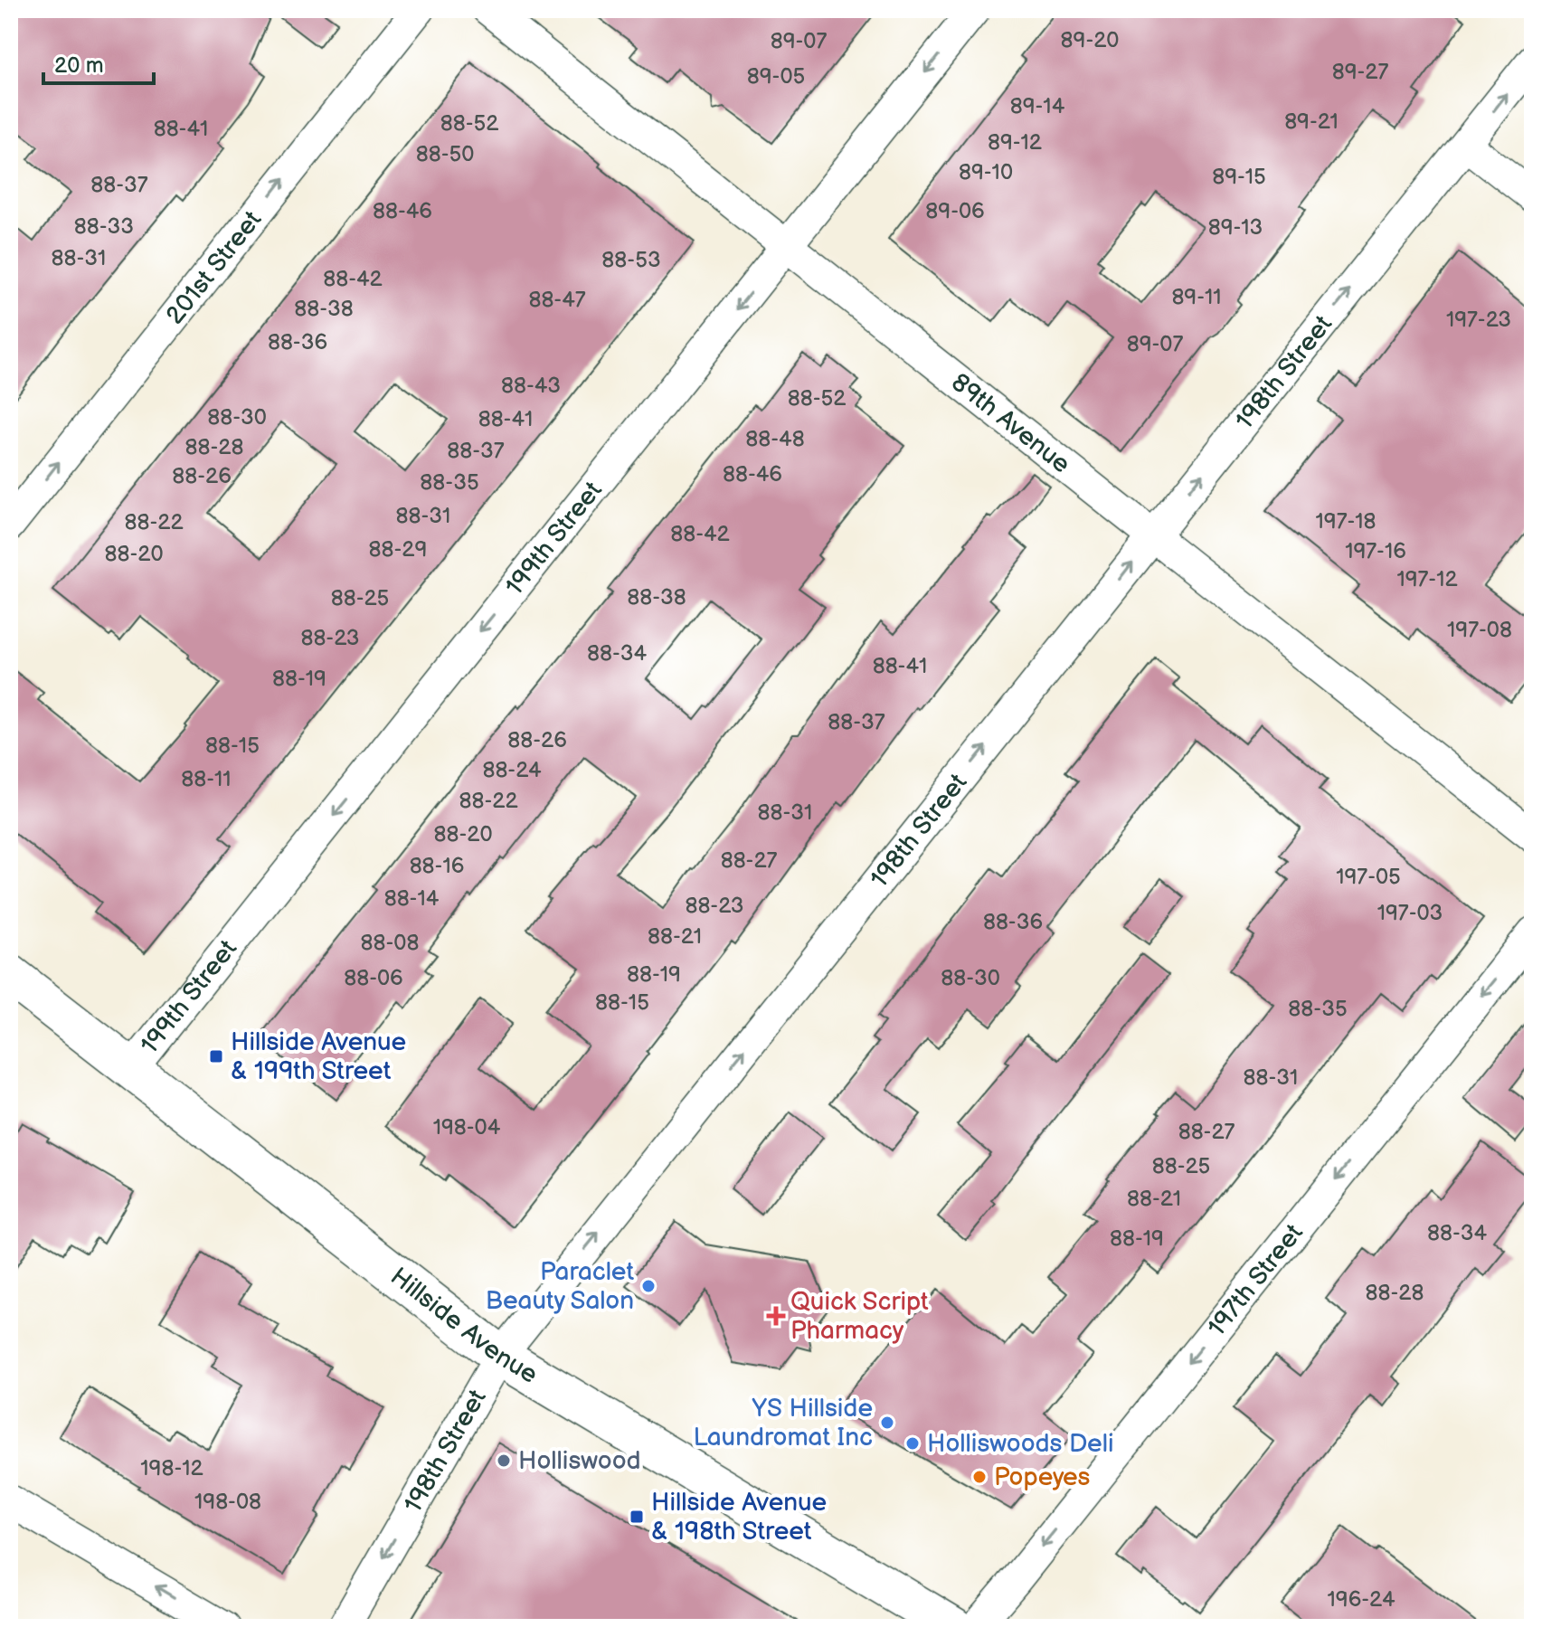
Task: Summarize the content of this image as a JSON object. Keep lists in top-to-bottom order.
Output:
{
  "streets": {
    "main road": ["Hillside Avenue"],
    "street": [
      "201st Street",
      "198th Street",
      "89th Avenue",
      "199th Street",
      "197th Street"
    ]
  },
  "crossings": [
    ["198th Street", "89th Avenue"],
    ["198th Street", "Hillside Avenue"],
    ["89th Avenue", "199th Street"],
    ["199th Street", "Hillside Avenue"]
  ],
  "one_way": ["201st Street", "199th Street", "197th Street"],
  "places": {
    "transit": ["Hillside Avenue & 199th Street", "Hillside Avenue & 198th Street"],
    "other": [
      "Paraclet Beauty Salon",
      "YS Hillside Laundromat Inc",
      "Holliswoods Deli",
      "Holliswood",
      "Popeyes"
    ],
    "health": ["Quick Script Pharmacy"]
  },
  "house_numbers": [
    "89-20",
    "89-07",
    "89-27",
    "89-05",
    "89-14",
    "89-21",
    "88-52",
    "88-41",
    "89-12",
    "88-50",
    "89-10",
    "89-15",
    "88-37",
    "88-46",
    "89-06",
    "88-33",
    "89-13",
    "88-31",
    "88-53",
    "88-42",
    "89-11",
    "88-47",
    "88-38",
    "197-23",
    "88-36",
    "89-07",
    "88-43",
    "88-52",
    "88-30",
    "88-41",
    "88-48",
    "88-28",
    "88-37",
    "88-46",
    "88-26",
    "88-35",
    "88-31",
    "197-18",
    "88-22",
    "88-42",
    "88-29",
    "197-16",
    "88-20",
    "197-12",
    "88-38",
    "88-25",
    "197-08",
    "88-23",
    "88-34",
    "88-41",
    "88-19",
    "88-37",
    "88-26",
    "88-15",
    "88-24",
    "88-11",
    "88-22",
    "88-31",
    "88-20",
    "88-27",
    "88-16",
    "197-05",
    "88-14",
    "88-23",
    "197-03",
    "88-36",
    "88-21",
    "88-08",
    "88-19",
    "88-06",
    "88-30",
    "88-15",
    "88-35",
    "88-31",
    "198-04",
    "88-27",
    "88-25",
    "88-21",
    "88-34",
    "88-19",
    "88-28",
    "198-12",
    "198-08",
    "196-24"
  ],
  "scale_bar": "20 m"
}
